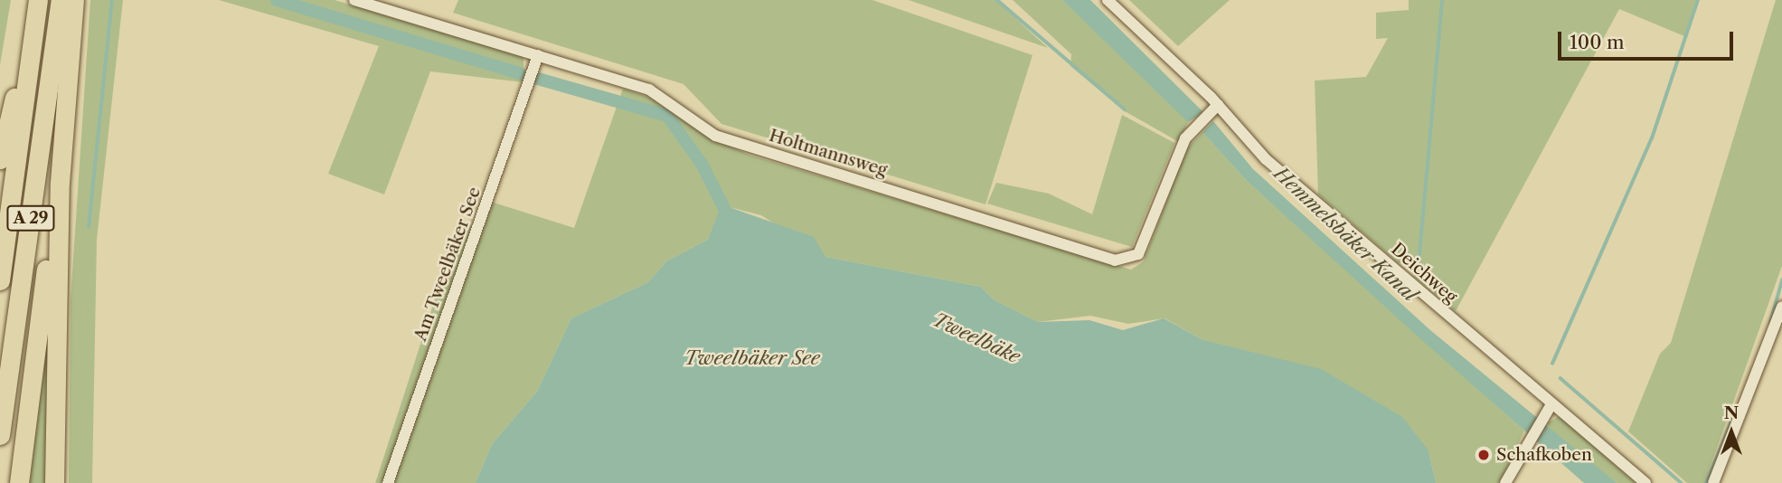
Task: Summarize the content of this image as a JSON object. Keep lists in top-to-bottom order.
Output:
{
  "streets": {
    "highway": ["A 29"],
    "street": ["Holtmannsweg", "Am Tweelbäker See", "Deichweg"]
  },
  "crossings": [
    ["Holtmannsweg", "Am Tweelbäker See"],
    ["Holtmannsweg", "Deichweg"]
  ],
  "water": ["Hemmelsbäker Kanal", "Tweelbäke", "Tweelbäker See"],
  "places": ["Schafkoben"],
  "scale_bar": "100 m",
  "north": "top"
}
